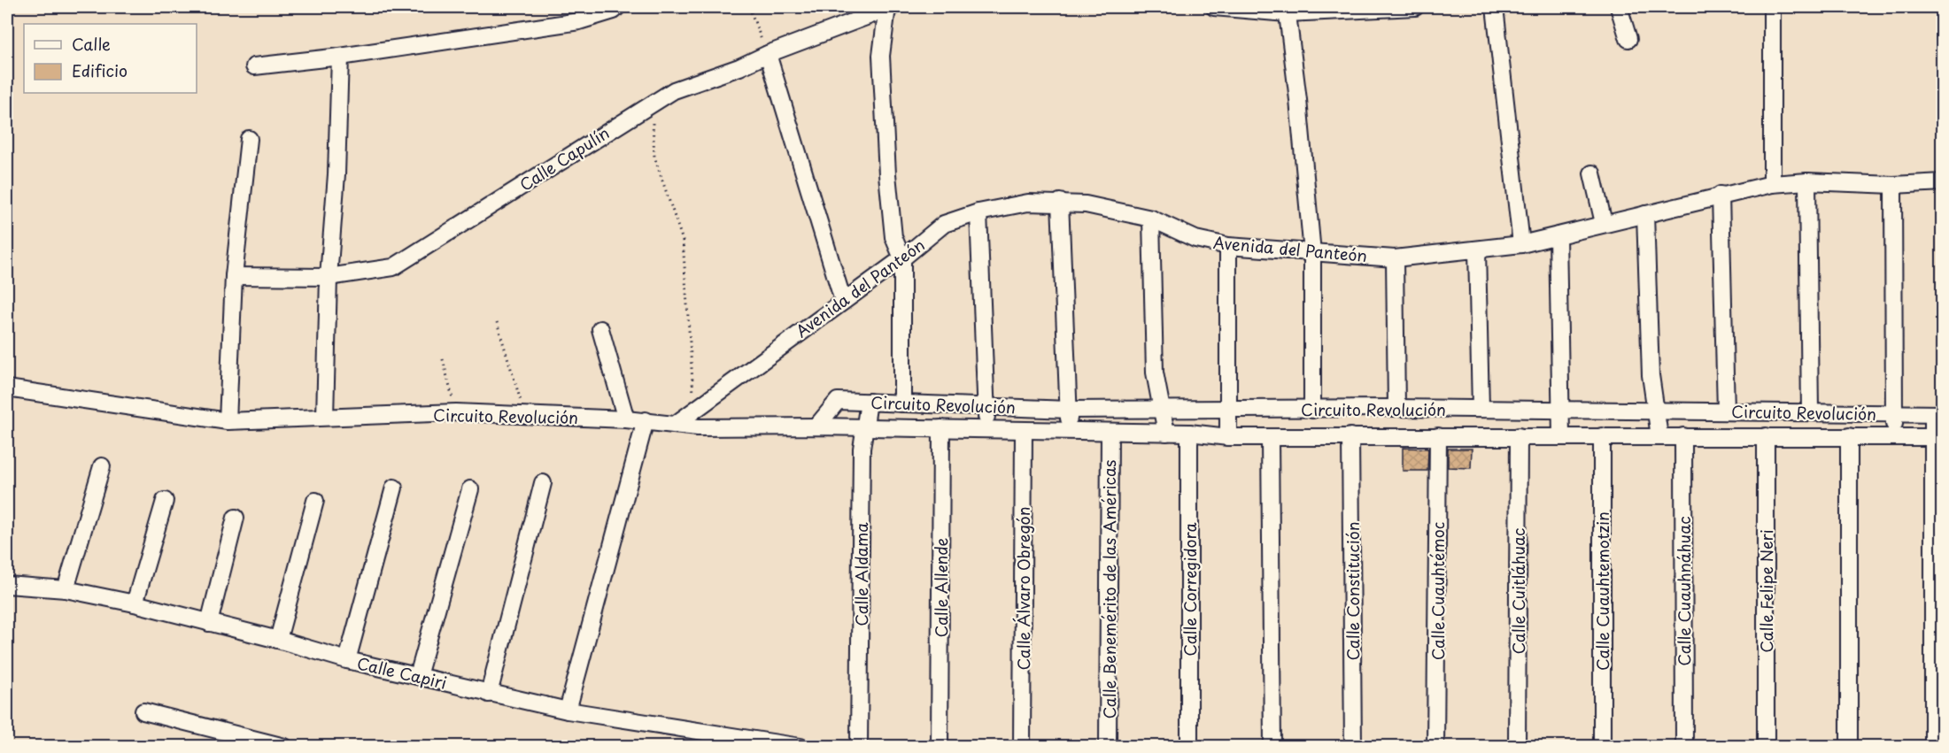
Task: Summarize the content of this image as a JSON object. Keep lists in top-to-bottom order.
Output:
{
  "streets": {
    "street": [
      "Calle Capulín",
      "Avenida del Panteón",
      "Circuito Revolución",
      "Calle Aldama",
      "Calle Allende",
      "Calle Álvaro Obregón",
      "Calle Benemérito de las Américas",
      "Calle Corregidora",
      "Calle Constitución",
      "Calle Cuauhtémoc",
      "Calle Cuitláhuac",
      "Calle Cuauhtemotzin",
      "Calle Cuauhnáhuac",
      "Calle Felipe Neri",
      "Calle Capiri"
    ]
  },
  "crossings": [
    ["Avenida del Panteón", "Circuito Revolución"],
    ["Circuito Revolución", "Calle Aldama"],
    ["Circuito Revolución", "Calle Allende"],
    ["Circuito Revolución", "Calle Álvaro Obregón"],
    ["Circuito Revolución", "Calle Benemérito de las Américas"],
    ["Circuito Revolución", "Calle Corregidora"],
    ["Circuito Revolución", "Calle Constitución"],
    ["Circuito Revolución", "Calle Cuauhtémoc"],
    ["Circuito Revolución", "Calle Cuitláhuac"],
    ["Circuito Revolución", "Calle Cuauhtemotzin"],
    ["Circuito Revolución", "Calle Cuauhnáhuac"],
    ["Circuito Revolución", "Calle Felipe Neri"]
  ],
  "legend": ["Calle", "Edificio"]
}
